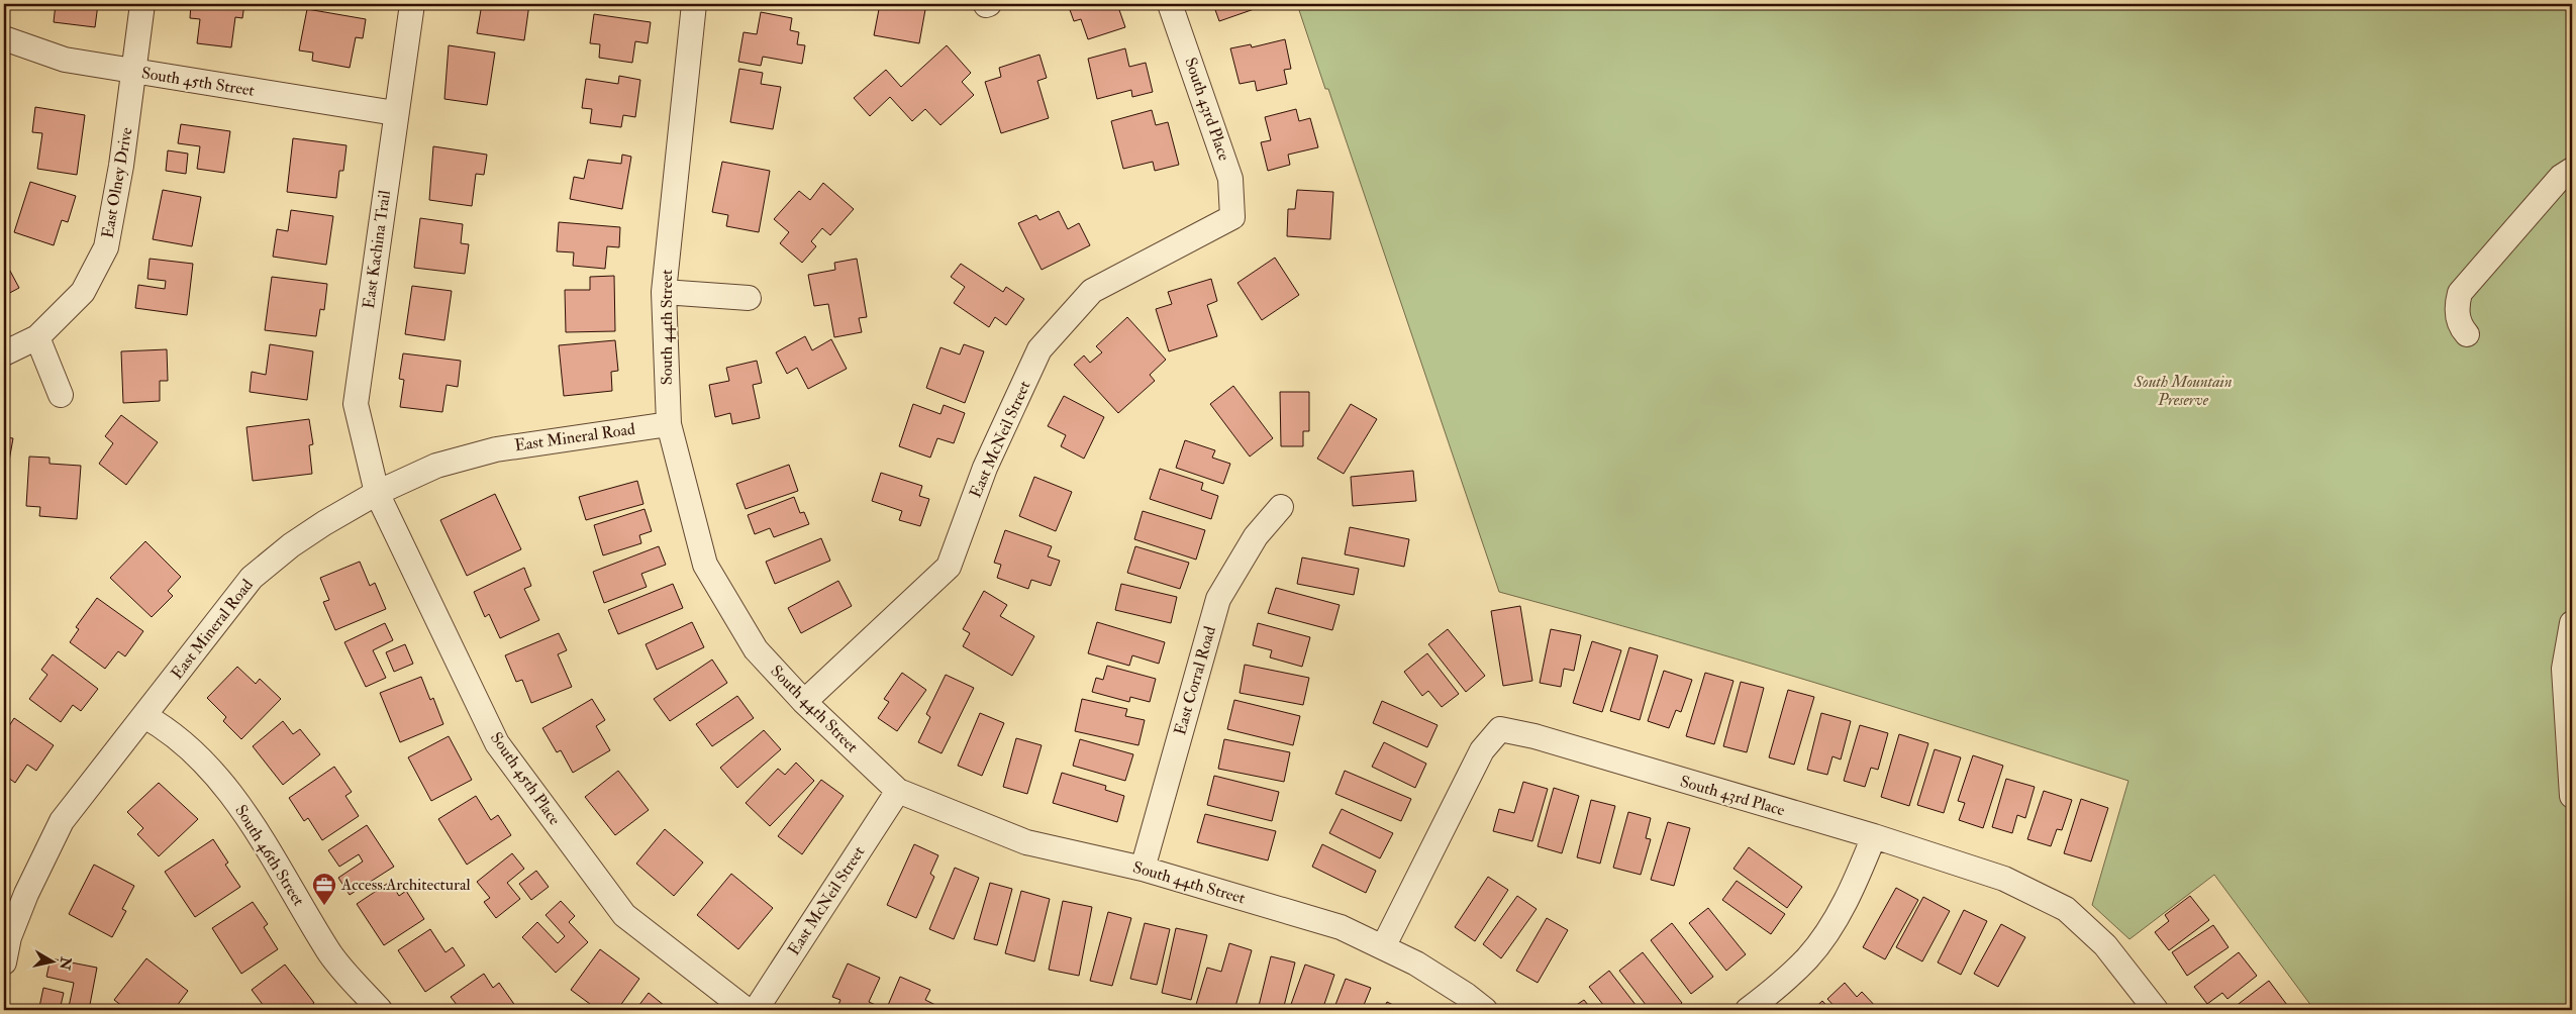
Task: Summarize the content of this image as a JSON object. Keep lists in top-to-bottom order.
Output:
{
  "streets": {
    "street": [
      "South 45th Street",
      "South 43rd Place",
      "East Olney Drive",
      "East Kachina Trail",
      "South 44th Street",
      "East Mineral Road",
      "East McNeil Street",
      "East Corral Road",
      "South 45th Place",
      "South 46th Street"
    ]
  },
  "crossings": [
    ["South 45th Street", "East Olney Drive"],
    ["South 45th Street", "East Kachina Trail"],
    ["South 43rd Place", "South 44th Street"],
    ["South 43rd Place", "East McNeil Street"],
    ["East Kachina Trail", "East Mineral Road"],
    ["East Kachina Trail", "South 45th Place"],
    ["South 44th Street", "East Mineral Road"],
    ["South 44th Street", "East McNeil Street"],
    ["South 44th Street", "East Corral Road"],
    ["East Mineral Road", "South 45th Place"],
    ["East Mineral Road", "South 46th Street"]
  ],
  "parks": ["South Mountain Preserve"],
  "places": {
    "office": ["Access.Architectural"]
  },
  "north": "right"
}
